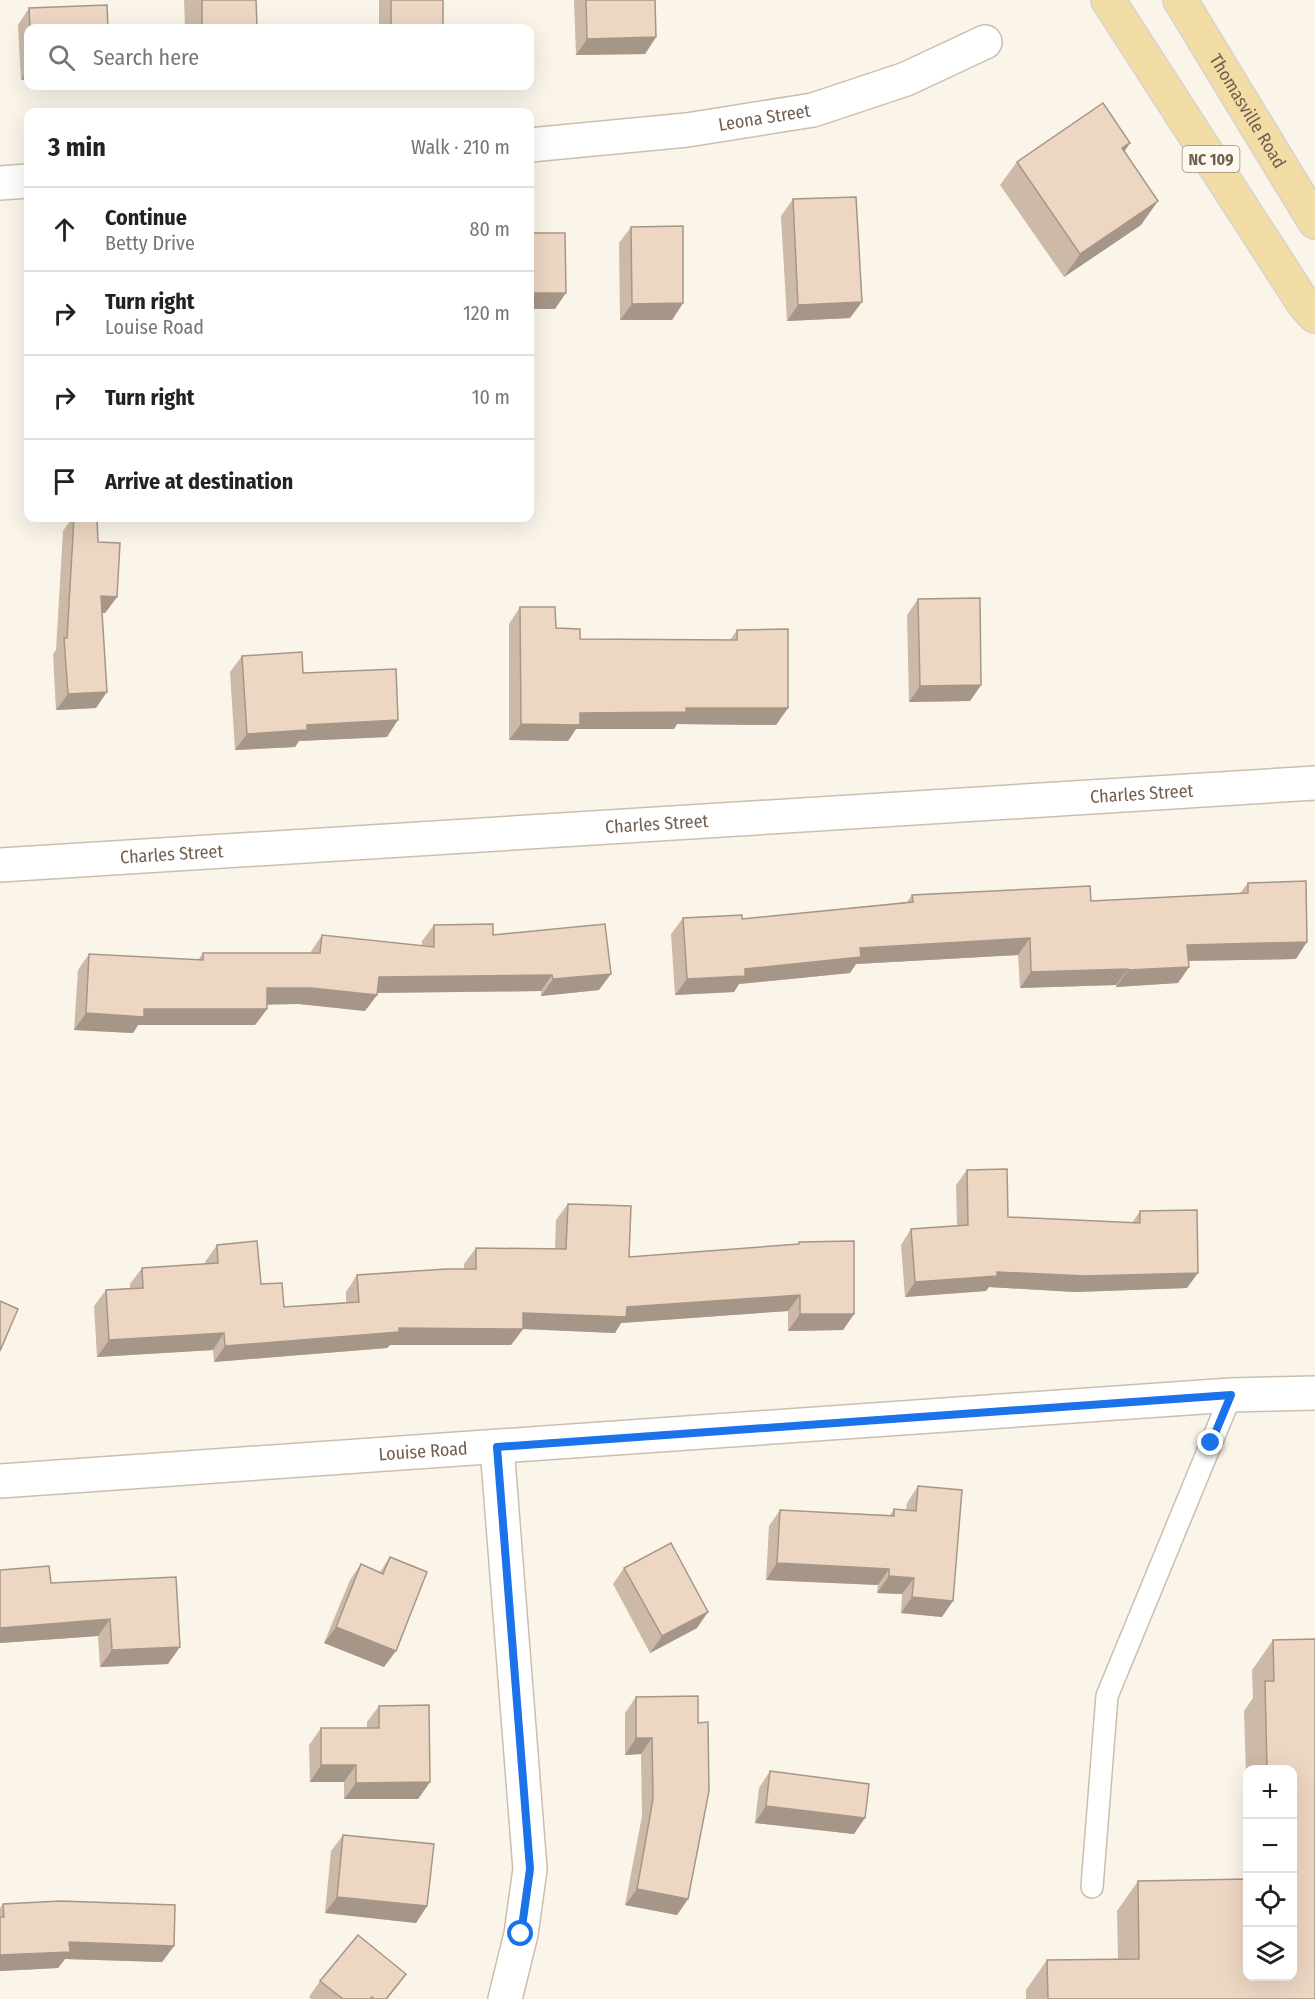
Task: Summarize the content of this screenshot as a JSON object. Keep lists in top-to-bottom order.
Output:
{
  "streets": {
    "main road": ["Thomasville Road", "NC 109"],
    "street": ["Leona Street", "Charles Street", "Louise Road"]
  },
  "page": {
    "search": "Search here",
    "heading": ["3 min", "Walk · 210 m"],
    "list": [
      ["Continue", "Betty Drive", "80 m"],
      ["Turn right", "Louise Road", "120 m"],
      ["Turn right", "10 m"],
      "Arrive at destination"
    ],
    "map_buttons": ["+", "−"]
  }
}
